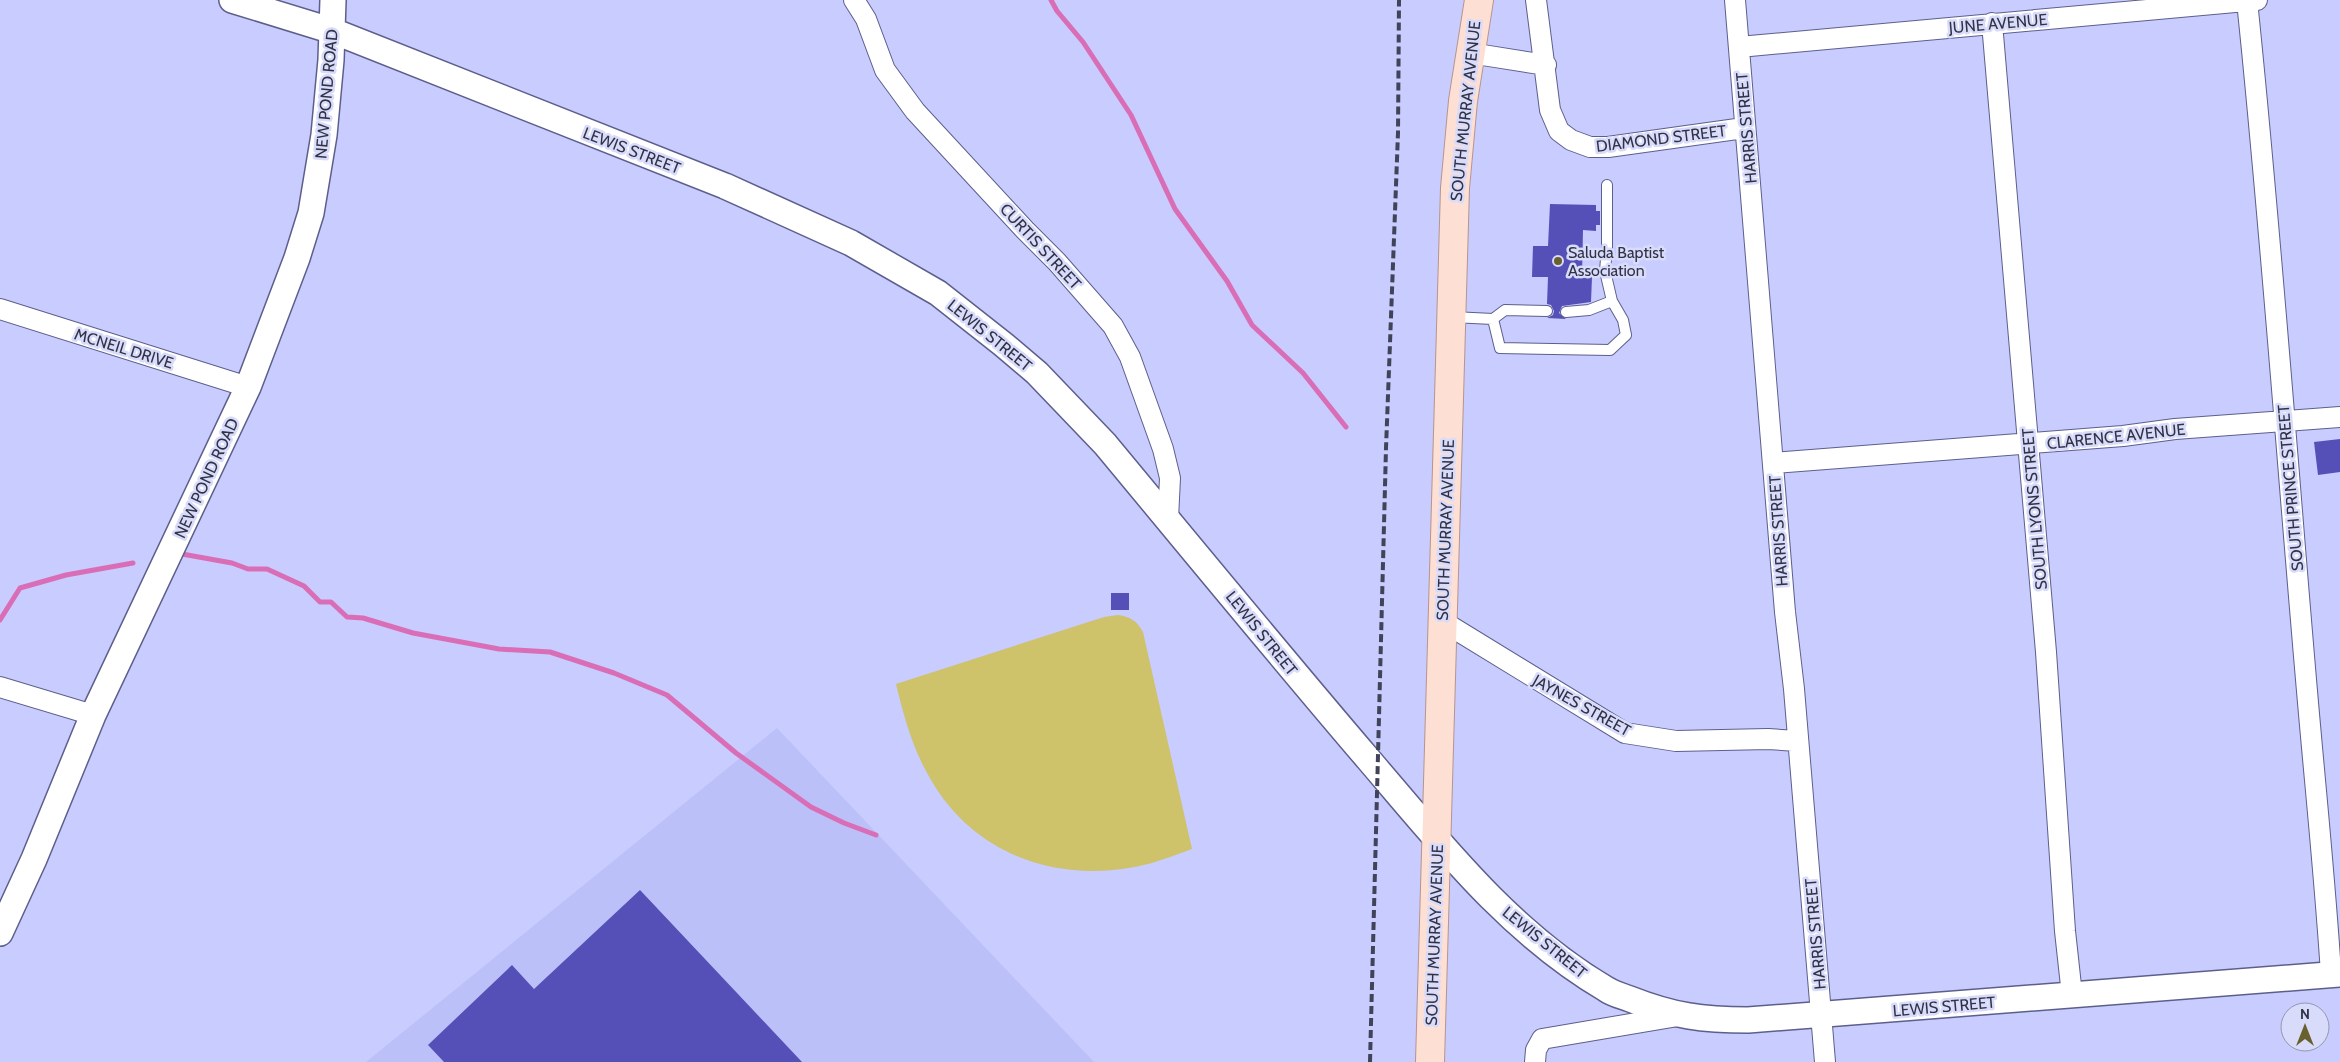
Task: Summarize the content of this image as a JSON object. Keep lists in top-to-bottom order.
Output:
{
  "streets": {
    "main road": ["SOUTH MURRAY AVENUE"],
    "street": [
      "JUNE AVENUE",
      "NEW POND ROAD",
      "HARRIS STREET",
      "DIAMOND STREET",
      "LEWIS STREET",
      "CURTIS STREET",
      "MCNEIL DRIVE",
      "CLARENCE AVENUE",
      "SOUTH PRINCE STREET",
      "SOUTH LYONS STREET",
      "JAYNES STREET"
    ]
  },
  "crossings": [
    ["JUNE AVENUE", "HARRIS STREET"],
    ["JUNE AVENUE", "SOUTH PRINCE STREET"],
    ["JUNE AVENUE", "SOUTH LYONS STREET"],
    ["NEW POND ROAD", "LEWIS STREET"],
    ["NEW POND ROAD", "MCNEIL DRIVE"],
    ["SOUTH MURRAY AVENUE", "LEWIS STREET"],
    ["SOUTH MURRAY AVENUE", "JAYNES STREET"],
    ["HARRIS STREET", "DIAMOND STREET"],
    ["HARRIS STREET", "LEWIS STREET"],
    ["HARRIS STREET", "CLARENCE AVENUE"],
    ["HARRIS STREET", "JAYNES STREET"],
    ["LEWIS STREET", "CURTIS STREET"],
    ["LEWIS STREET", "SOUTH PRINCE STREET"],
    ["LEWIS STREET", "SOUTH LYONS STREET"],
    ["CLARENCE AVENUE", "SOUTH PRINCE STREET"],
    ["CLARENCE AVENUE", "SOUTH LYONS STREET"]
  ],
  "places": ["Saluda Baptist Association"],
  "north": "top"
}
